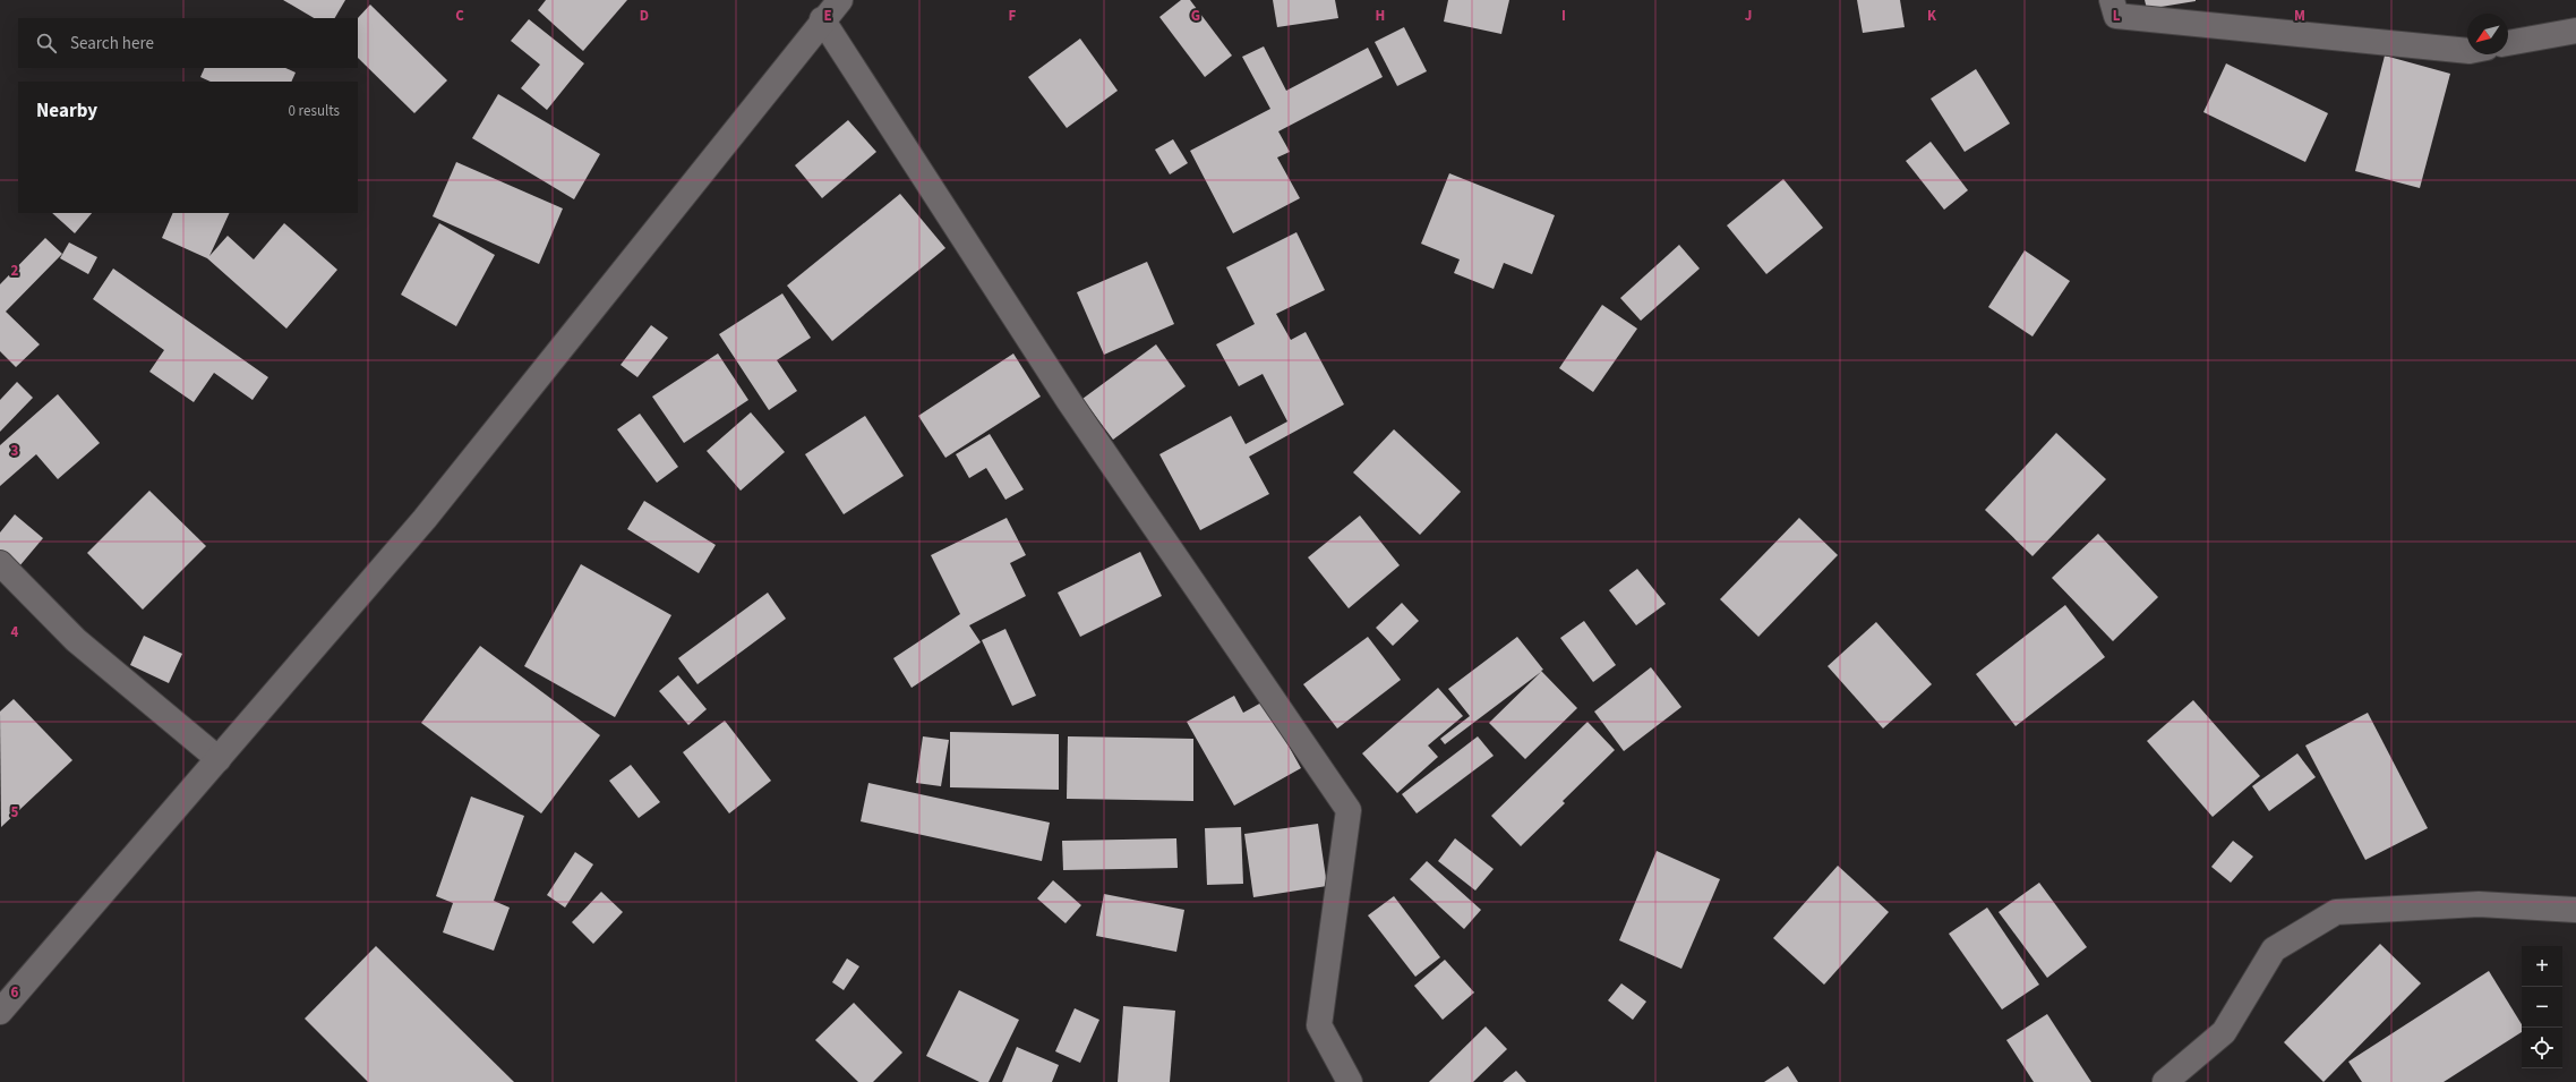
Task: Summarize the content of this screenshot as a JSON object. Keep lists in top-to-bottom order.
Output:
{
  "north": "bottom left",
  "page": {
    "search": "Search here",
    "heading": ["Nearby", "0 results"],
    "map_buttons": ["+", "−"]
  },
  "grid": {
    "columns": [
      "C",
      "D",
      "E",
      "F",
      "G",
      "H",
      "I",
      "J",
      "K",
      "L",
      "M"
    ],
    "rows": [
      "2",
      "3",
      "4",
      "5",
      "6"
    ]
  }
}
